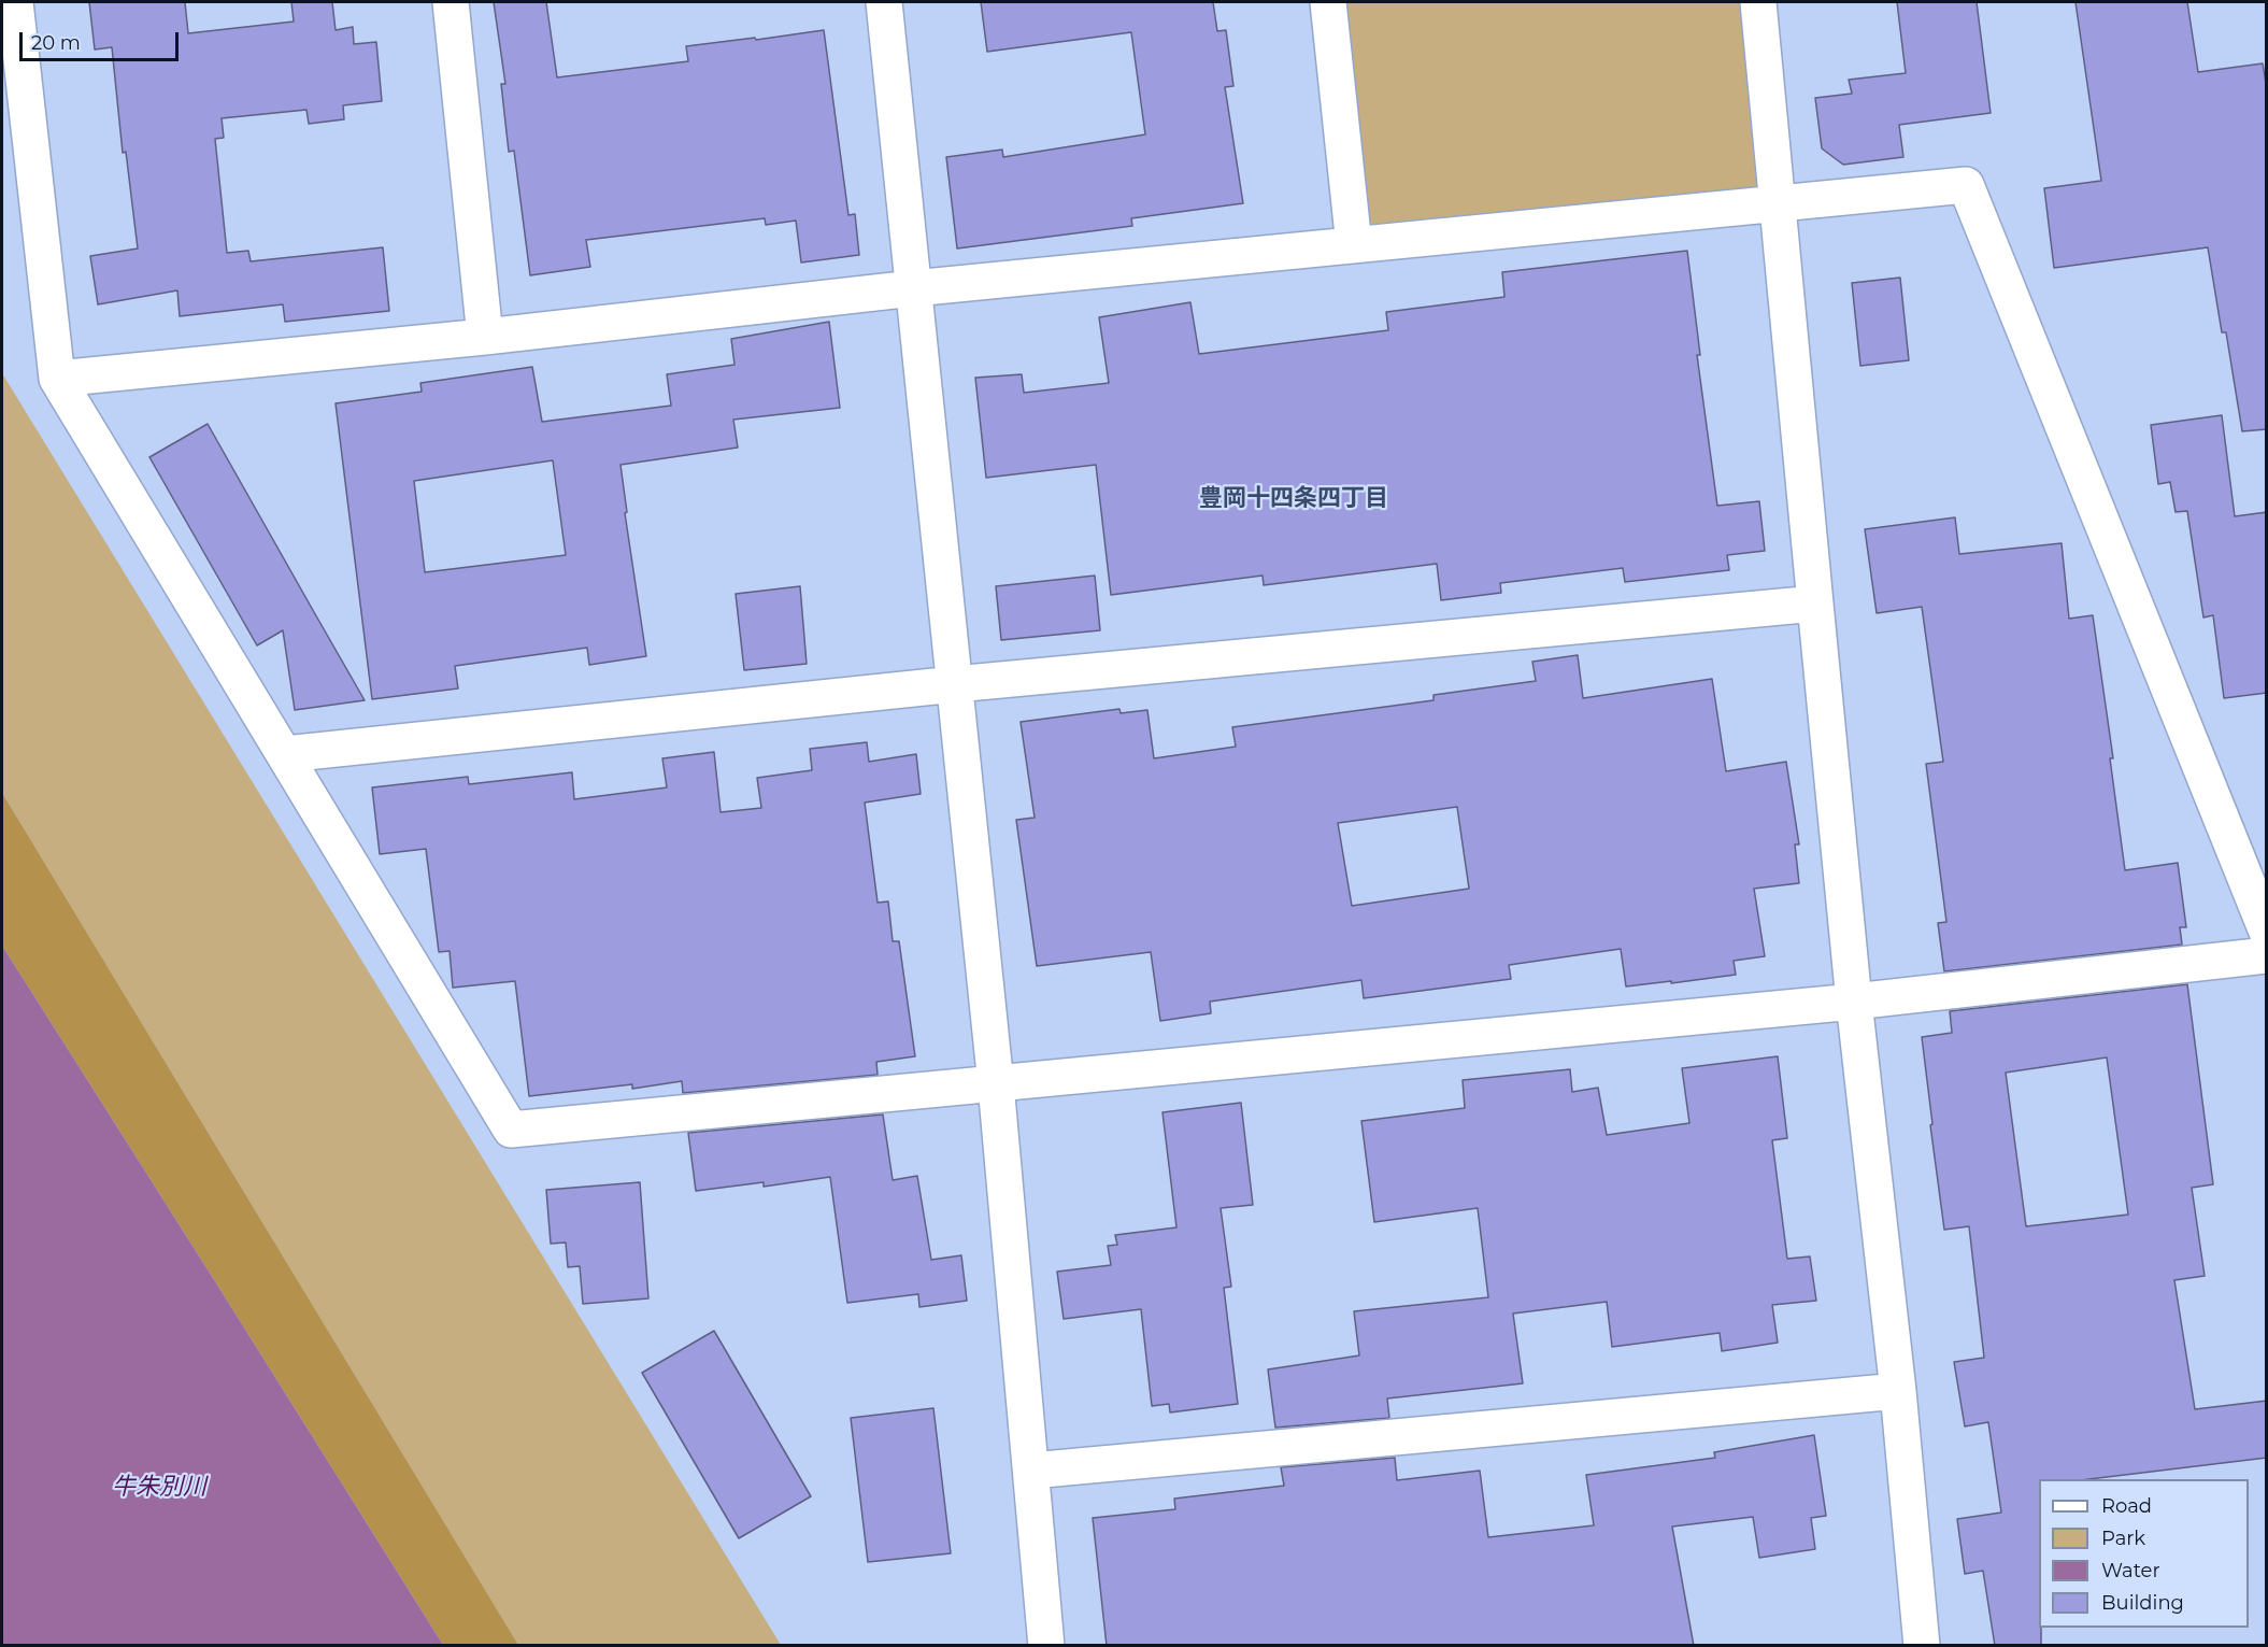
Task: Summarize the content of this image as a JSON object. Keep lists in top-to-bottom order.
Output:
{
  "districts": ["豊岡十四条四丁目"],
  "water": ["牛朱別川"],
  "legend": [
    "Road",
    "Park",
    "Water",
    "Building"
  ],
  "scale_bar": "20 m"
}
